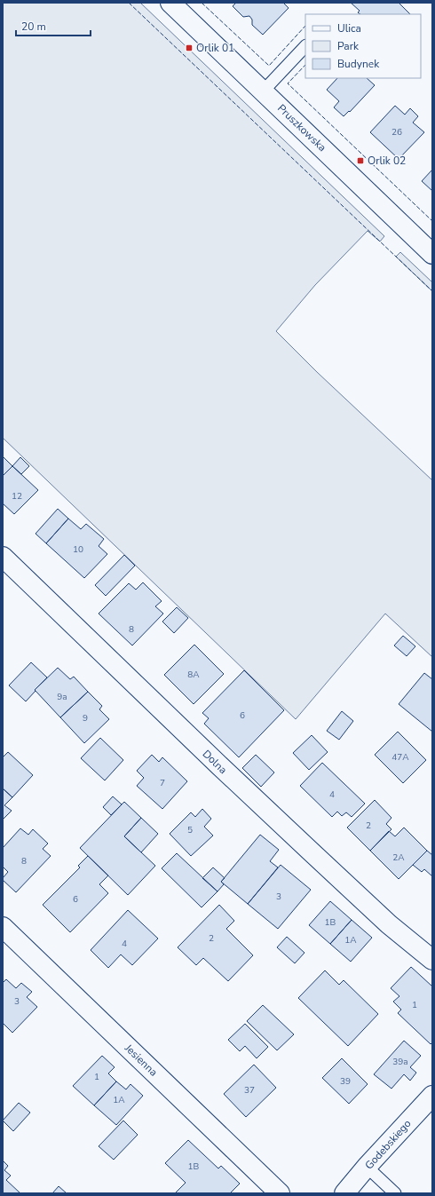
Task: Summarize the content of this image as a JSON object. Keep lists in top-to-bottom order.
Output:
{
  "streets": {
    "street": [
      "Pruszkowska",
      "Dolna",
      "Jesienna",
      "Godebskiego"
    ]
  },
  "places": {
    "transit": ["Orlik 01", "Orlik 02"]
  },
  "house_numbers": [
    "26",
    "12",
    "10",
    "8",
    "8A",
    "9a",
    "6",
    "9",
    "47A",
    "7",
    "4",
    "2",
    "5",
    "2A",
    "8",
    "3",
    "6",
    "1B",
    "2",
    "1A",
    "4",
    "3",
    "1",
    "39a",
    "1",
    "39",
    "37",
    "1A",
    "1B"
  ],
  "legend": ["Ulica", "Park", "Budynek"],
  "scale_bar": "20 m"
}
